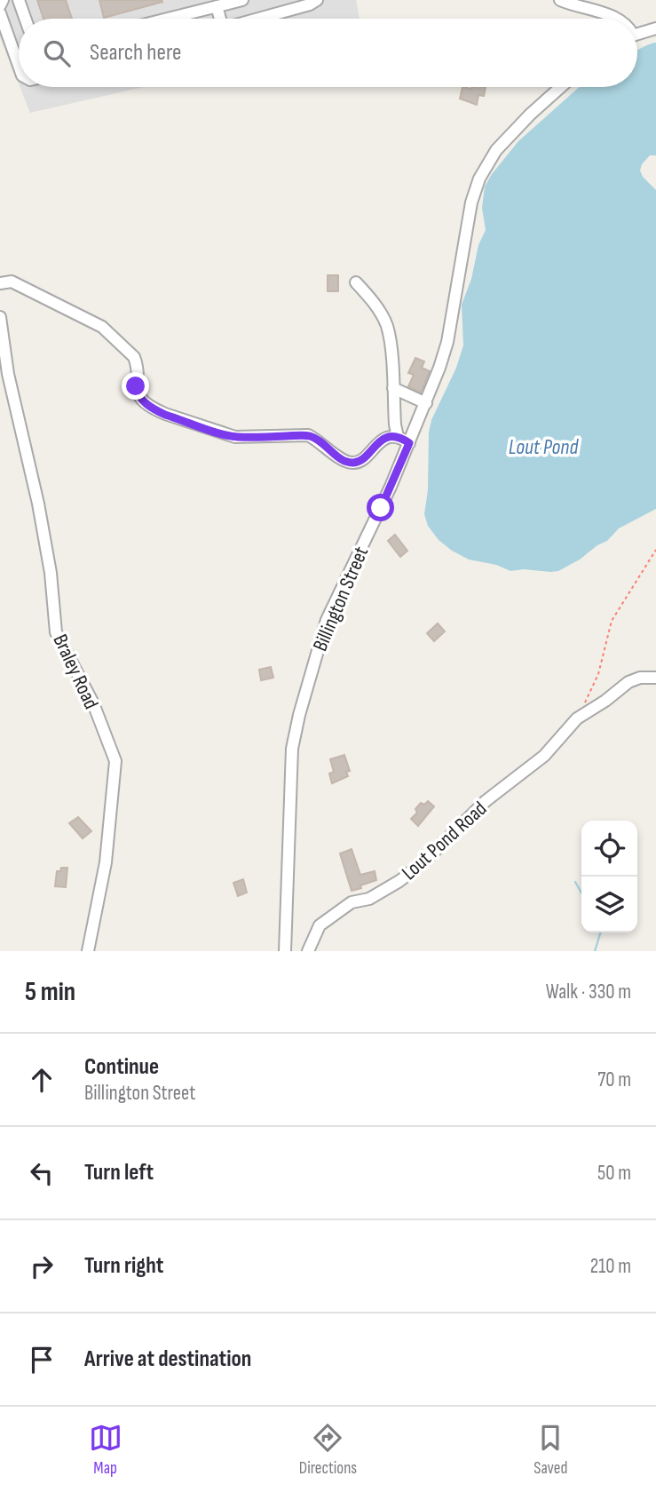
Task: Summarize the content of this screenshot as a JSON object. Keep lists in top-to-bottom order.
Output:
{
  "streets": {
    "street": ["Billington Street", "Braley Road", "Lout Pond Road"]
  },
  "water": ["Lout Pond"],
  "page": {
    "search": "Search here",
    "heading": ["5 min", "Walk · 330 m"],
    "list": [
      ["Continue", "Billington Street", "70 m"],
      ["Turn left", "50 m"],
      ["Turn right", "210 m"],
      "Arrive at destination"
    ],
    "nav": ["Map", "Directions", "Saved"]
  }
}
